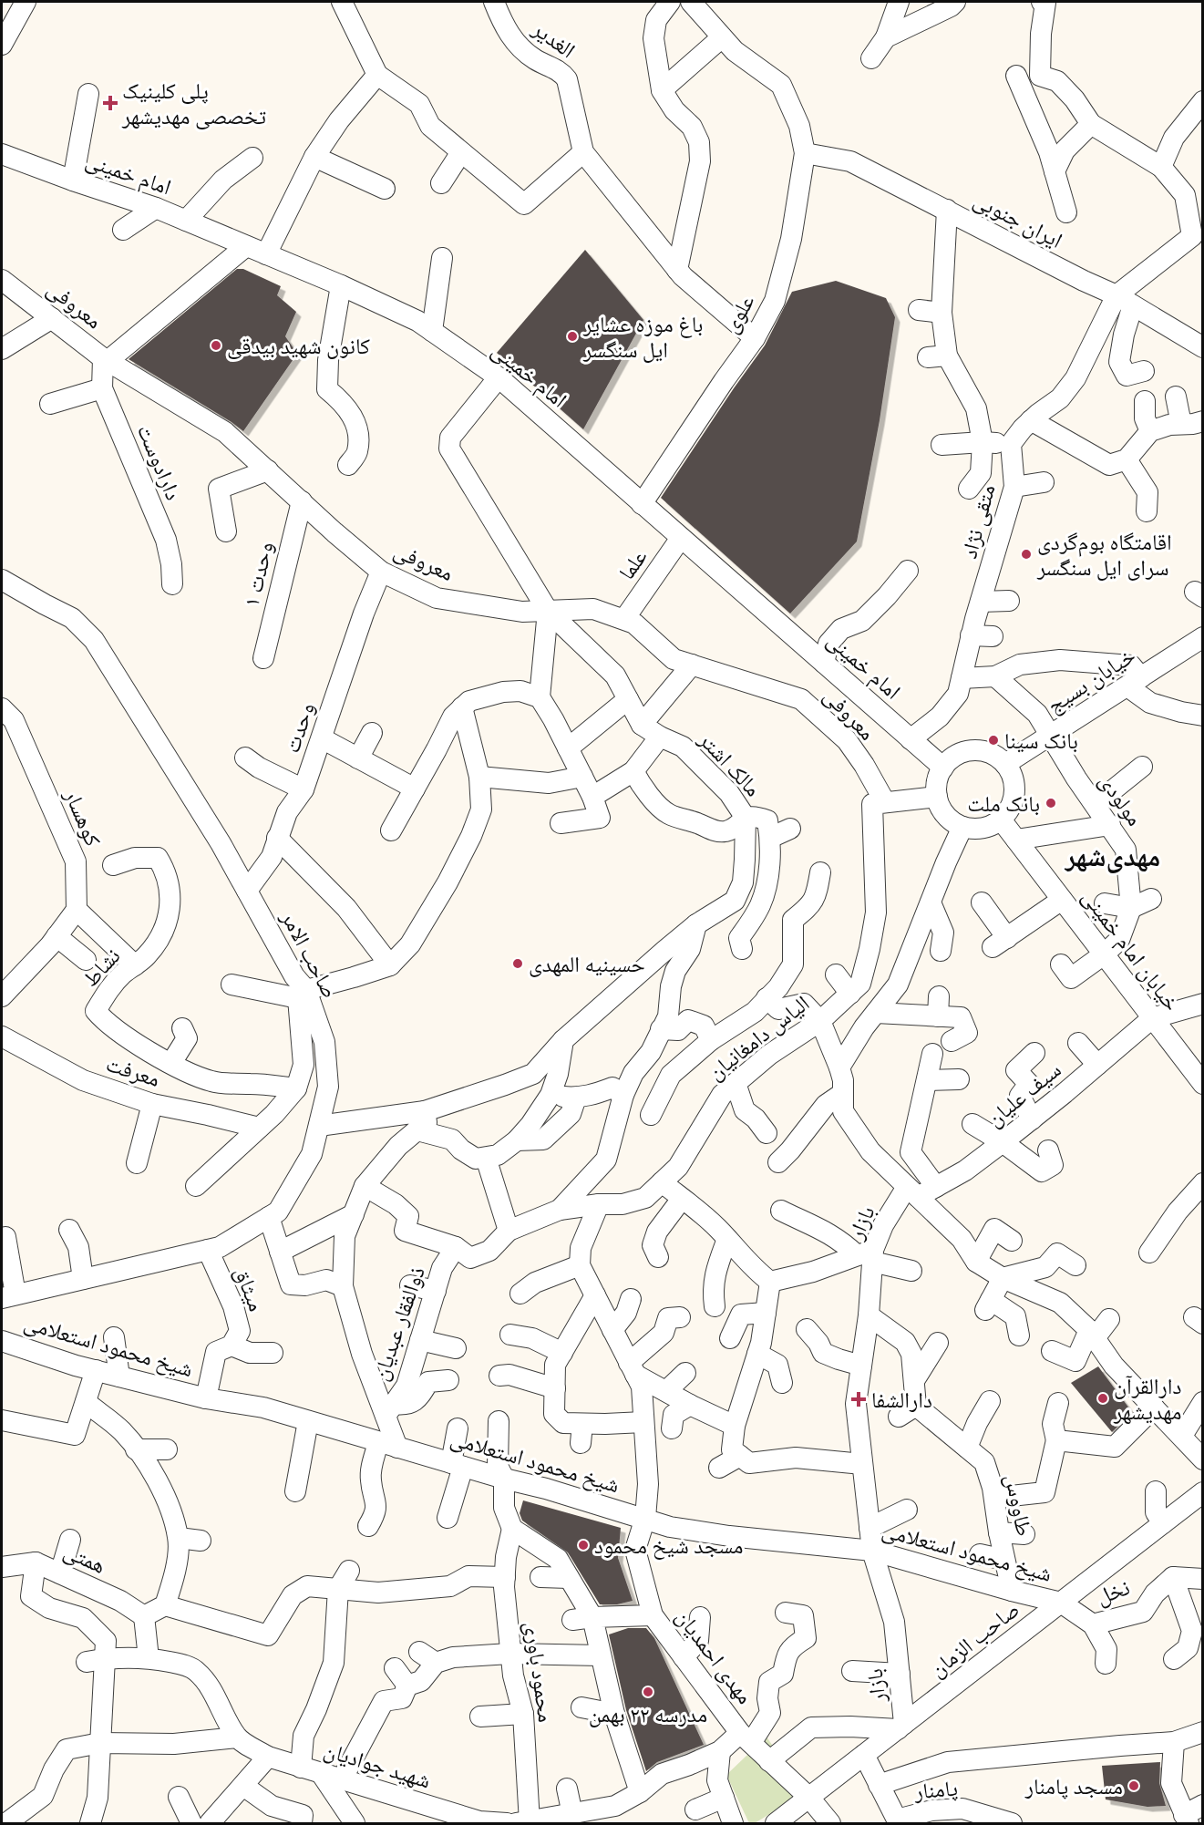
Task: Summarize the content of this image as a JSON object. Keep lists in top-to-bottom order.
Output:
{
  "streets": {
    "street": [
      "الغدیر",
      "امام خمینی",
      "ایران جنوبی",
      "معروفی",
      "علوی",
      "دارادوست",
      "متقی نژاد",
      "علما",
      "وحدت ۱",
      "خیابان بسیج",
      "وحدت",
      "مالک اشتر",
      "مولودی",
      "کوهسار",
      "خیابان امام خمینی",
      "صاحب الامر",
      "نشاط",
      "الیاس دامغانیان",
      "معرفت",
      "سیف علیان",
      "بازار",
      "میثاق",
      "ذوالفقار عبدیان",
      "شیخ محمود استعلامی",
      "طاووس",
      "همتی",
      "نخل",
      "صاحب الزمان",
      "مهدی احمدیان",
      "محمود باوری",
      "شهید جوادیان",
      "پامنار"
    ]
  },
  "crossings": [
    ["امام خمینی", "علوی"],
    ["امام خمینی", "متقی نژاد"],
    ["امام خمینی", "علما"],
    ["امام خمینی", "خیابان بسیج"],
    ["امام خمینی", "مالک اشتر"],
    ["امام خمینی", "خیابان امام خمینی"],
    ["ایران جنوبی", "علوی"],
    ["معروفی", "دارادوست"],
    ["معروفی", "علما"],
    ["معروفی", "وحدت ۱"],
    ["معروفی", "وحدت"],
    ["معروفی", "مالک اشتر"],
    ["معروفی", "الیاس دامغانیان"],
    ["خیابان بسیج", "مولودی"],
    ["خیابان بسیج", "خیابان امام خمینی"],
    ["وحدت", "صاحب الامر"],
    ["مولودی", "خیابان امام خمینی"],
    ["خیابان امام خمینی", "سیف علیان"],
    ["صاحب الامر", "میثاق"],
    ["الیاس دامغانیان", "ذوالفقار عبدیان"],
    ["سیف علیان", "بازار"],
    ["بازار", "شیخ محمود استعلامی"],
    ["بازار", "صاحب الزمان"],
    ["شیخ محمود استعلامی", "طاووس"],
    ["شیخ محمود استعلامی", "صاحب الزمان"],
    ["شیخ محمود استعلامی", "مهدی احمدیان"],
    ["صاحب الزمان", "مهدی احمدیان"]
  ],
  "districts": ["مهدی‌شهر"],
  "places": {
    "health": ["پلی کلینیک تخصصی مهدیشهر", "دارالشفا"],
    "other": [
      "باغ موزه عشایر ایل سنگسر",
      "کانون شهید بیدقی",
      "اقامتگاه بوم‌گردی سرای ایل سنگسر",
      "بانک سینا",
      "بانک ملت",
      "حسینیه المهدی",
      "دارالقرآن مهدیشهر",
      "مسجد شیخ محمود",
      "مدرسه ۲۲ بهمن",
      "مسجد پامنار"
    ]
  }
}
